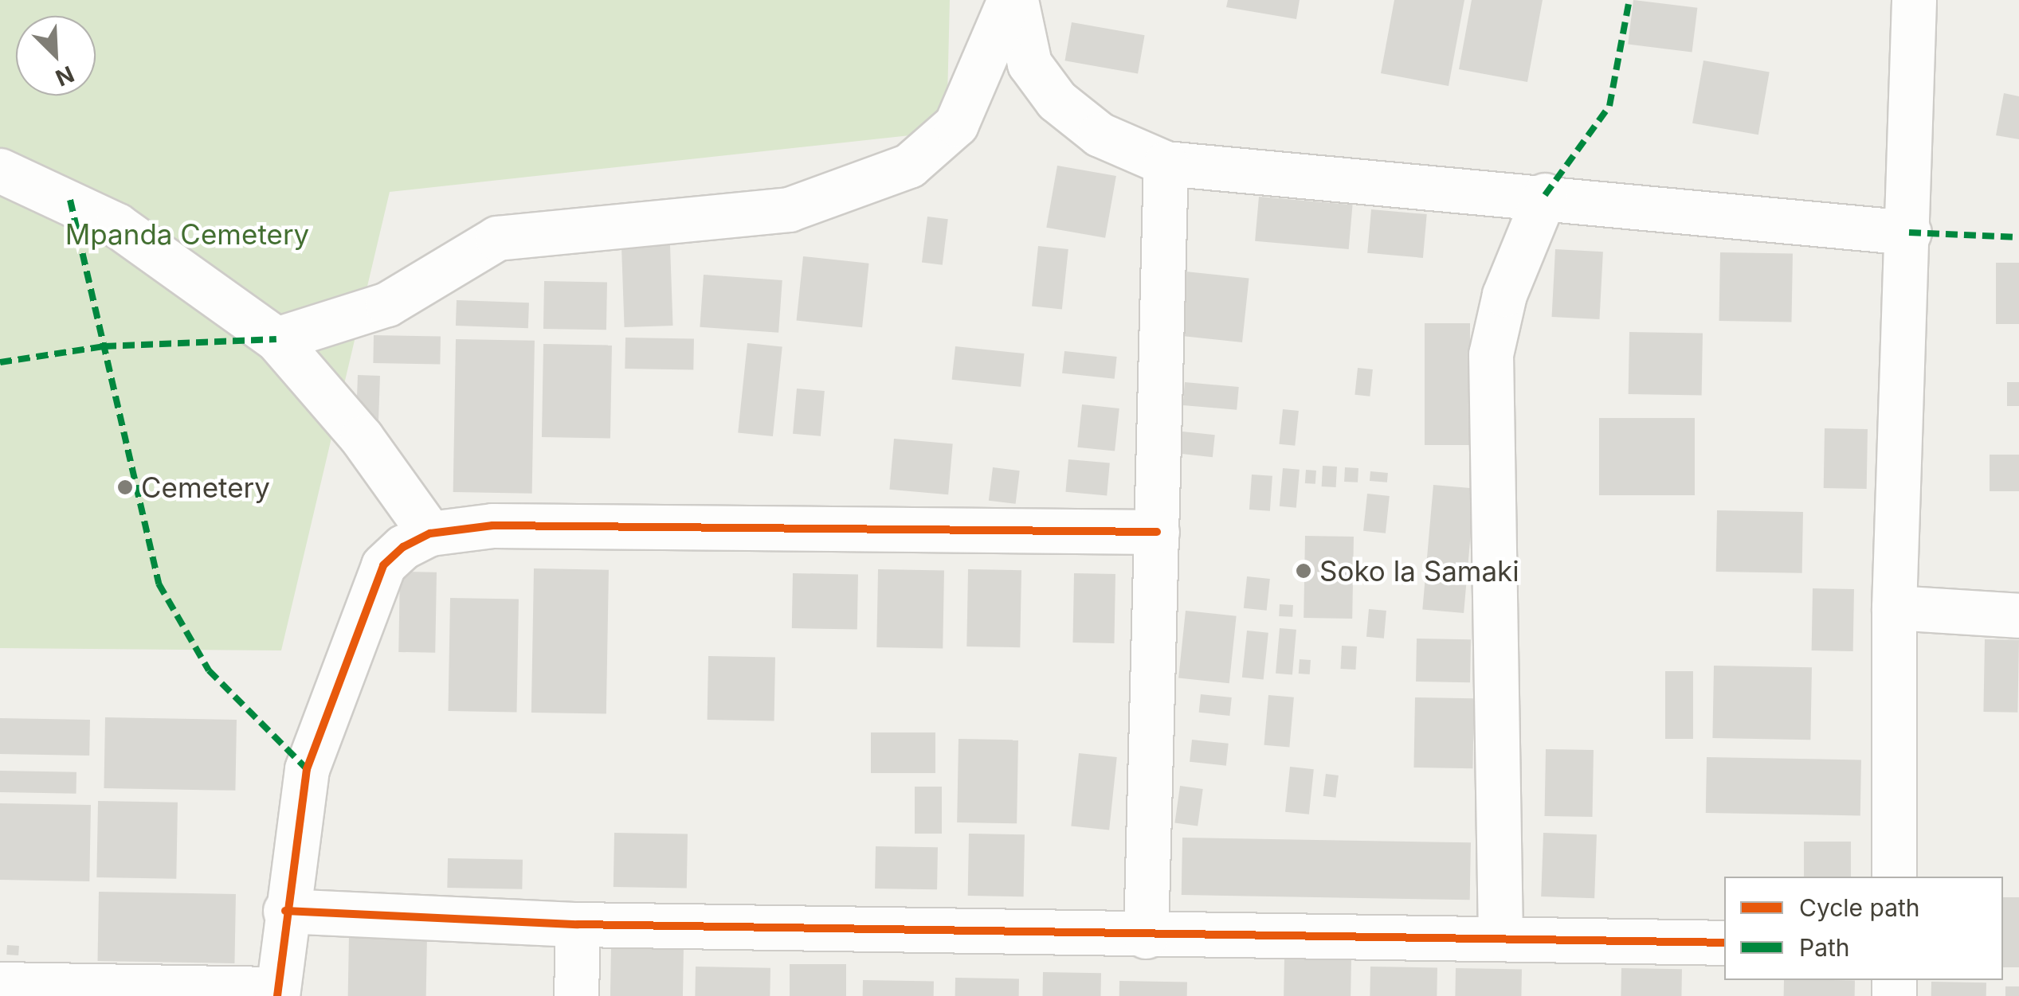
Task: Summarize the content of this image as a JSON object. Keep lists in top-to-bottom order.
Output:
{
  "parks": ["Mpanda Cemetery"],
  "places": ["Cemetery", "Soko la Samaki"],
  "legend": ["Cycle path", "Path"],
  "north": "bottom right"
}
